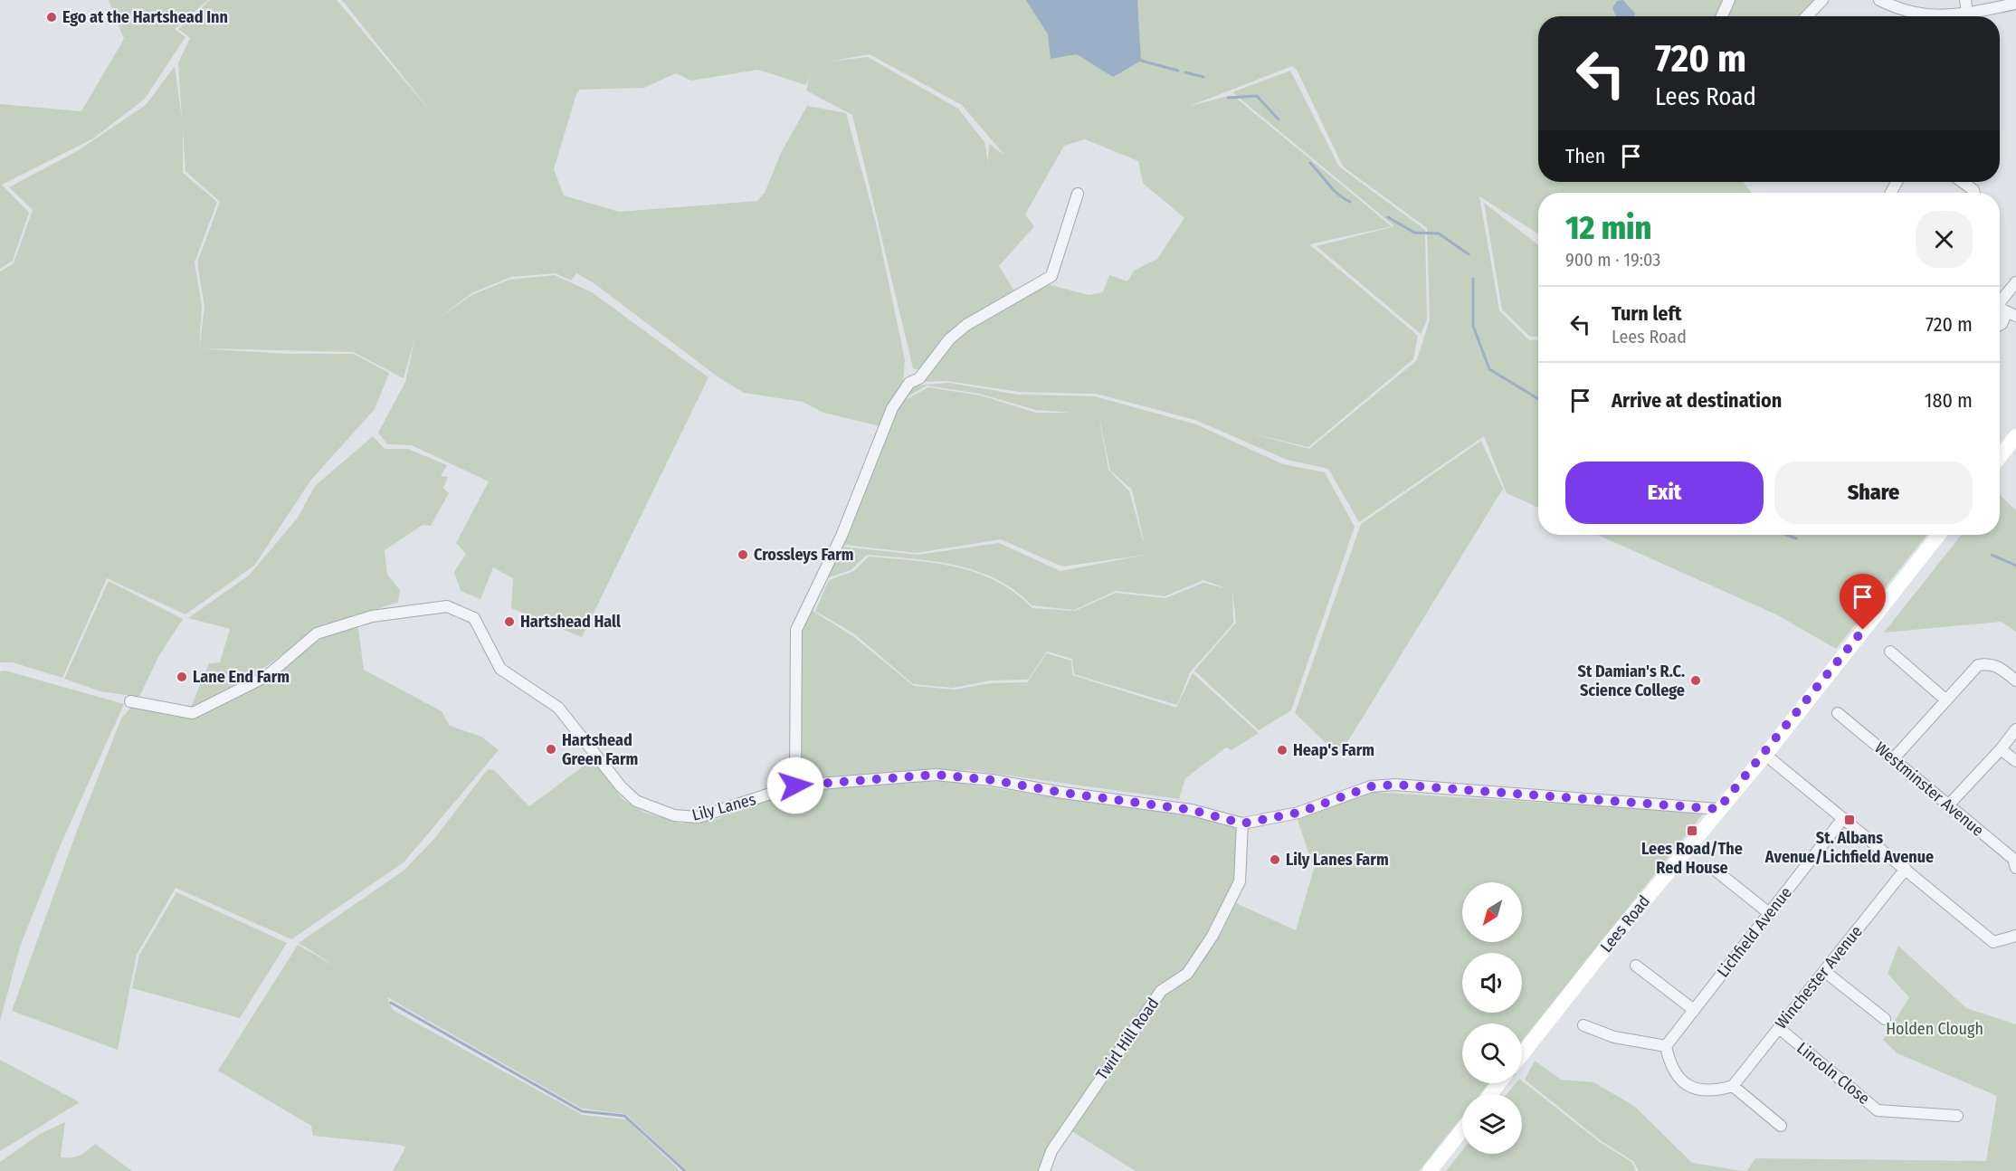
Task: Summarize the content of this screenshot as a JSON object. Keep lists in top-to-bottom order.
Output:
{
  "streets": {
    "main road": ["Lees Road"],
    "street": [
      "Westminster Avenue",
      "Lily Lanes",
      "Lichfield Avenue",
      "Winchester Avenue",
      "Twirl Hill Road",
      "Lincoln Close"
    ]
  },
  "crossings": [
    ["Lily Lanes", "Lees Road"],
    ["Lily Lanes", "Twirl Hill Road"],
    ["Winchester Avenue", "Lincoln Close"]
  ],
  "parks": ["Holden Clough"],
  "places": {
    "other": [
      "Ego at the Hartshead Inn",
      "Crossleys Farm",
      "Hartshead Hall",
      "Lane End Farm",
      "St Damian's R.C. Science College",
      "Hartshead Green Farm",
      "Heap's Farm",
      "Lily Lanes Farm"
    ],
    "transit": ["St. Albans Avenue/Lichfield Avenue", "Lees Road/The Red House"]
  },
  "north": "bottom left",
  "page": {
    "turn": ["720 m", "Lees Road"],
    "then": "Then",
    "heading": ["12 min", "900 m · 19:03"],
    "list": [
      {
        "name": "Turn left",
        "note": "Lees Road",
        "value": "720 m"
      },
      {
        "name": "Arrive at destination",
        "value": "180 m"
      }
    ],
    "buttons": ["Exit", "Share"]
  }
}
